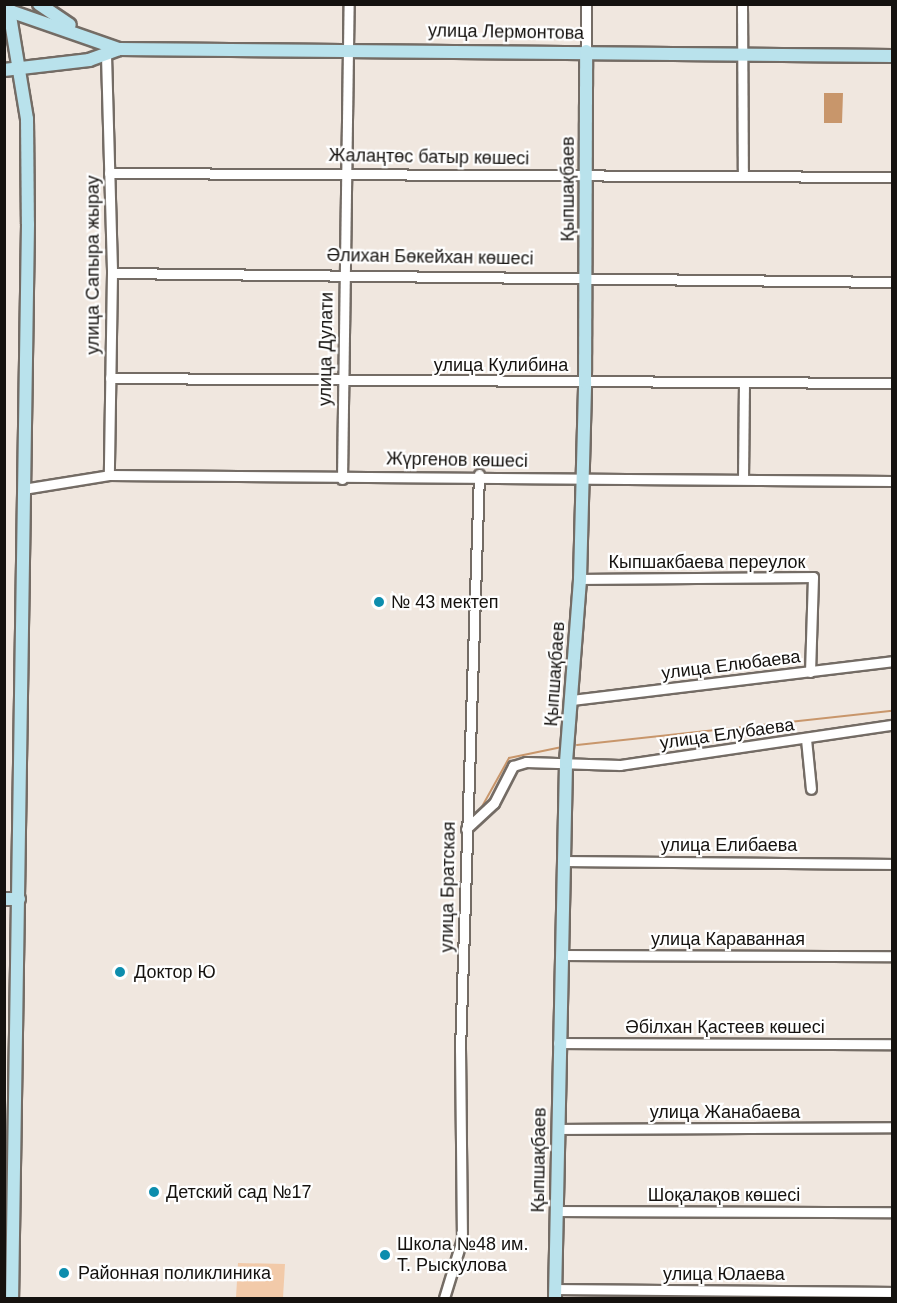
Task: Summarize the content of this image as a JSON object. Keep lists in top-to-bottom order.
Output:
{
  "streets": {
    "street": [
      "улица Лермонтова",
      "Жалаңтөс батыр көшесі",
      "Қыпшақбаев",
      "Әлихан Бөкейхан көшесі",
      "улица Сапыра жырау",
      "улица Дулати",
      "улица Кулибина",
      "Жүргенов көшесі",
      "Кыпшакбаева переулок",
      "улица Елюбаева",
      "улица Елубаева",
      "улица Елибаева",
      "улица Братская",
      "улица Караванная",
      "Әбілхан Қастеев көшесі",
      "улица Жанабаева",
      "Шоқалақов көшесі",
      "улица Юлаева"
    ]
  },
  "crossings": [
    ["улица Лермонтова", "Қыпшақбаев"],
    ["улица Лермонтова", "улица Дулати"],
    ["Жалаңтөс батыр көшесі", "Қыпшақбаев"],
    ["Жалаңтөс батыр көшесі", "улица Сапыра жырау"],
    ["Жалаңтөс батыр көшесі", "улица Дулати"],
    ["Қыпшақбаев", "Әлихан Бөкейхан көшесі"],
    ["Қыпшақбаев", "улица Кулибина"],
    ["Қыпшақбаев", "Жүргенов көшесі"],
    ["Қыпшақбаев", "Кыпшакбаева переулок"],
    ["Қыпшақбаев", "улица Елюбаева"],
    ["Қыпшақбаев", "улица Елубаева"],
    ["Қыпшақбаев", "улица Елибаева"],
    ["Қыпшақбаев", "улица Караванная"],
    ["Қыпшақбаев", "Әбілхан Қастеев көшесі"],
    ["Қыпшақбаев", "улица Жанабаева"],
    ["Қыпшақбаев", "Шоқалақов көшесі"],
    ["Қыпшақбаев", "улица Юлаева"],
    ["Әлихан Бөкейхан көшесі", "улица Сапыра жырау"],
    ["Әлихан Бөкейхан көшесі", "улица Дулати"],
    ["улица Сапыра жырау", "улица Кулибина"],
    ["улица Сапыра жырау", "Жүргенов көшесі"],
    ["улица Дулати", "улица Кулибина"],
    ["улица Дулати", "Жүргенов көшесі"],
    ["Жүргенов көшесі", "улица Братская"],
    ["Кыпшакбаева переулок", "улица Елюбаева"],
    ["улица Елубаева", "улица Братская"]
  ],
  "places": [
    "№ 43 мектеп",
    "Доктор Ю",
    "Детский сад №17",
    "Школа №48 им. Т. Рыскулова",
    "Районная поликлиника"
  ]
}
